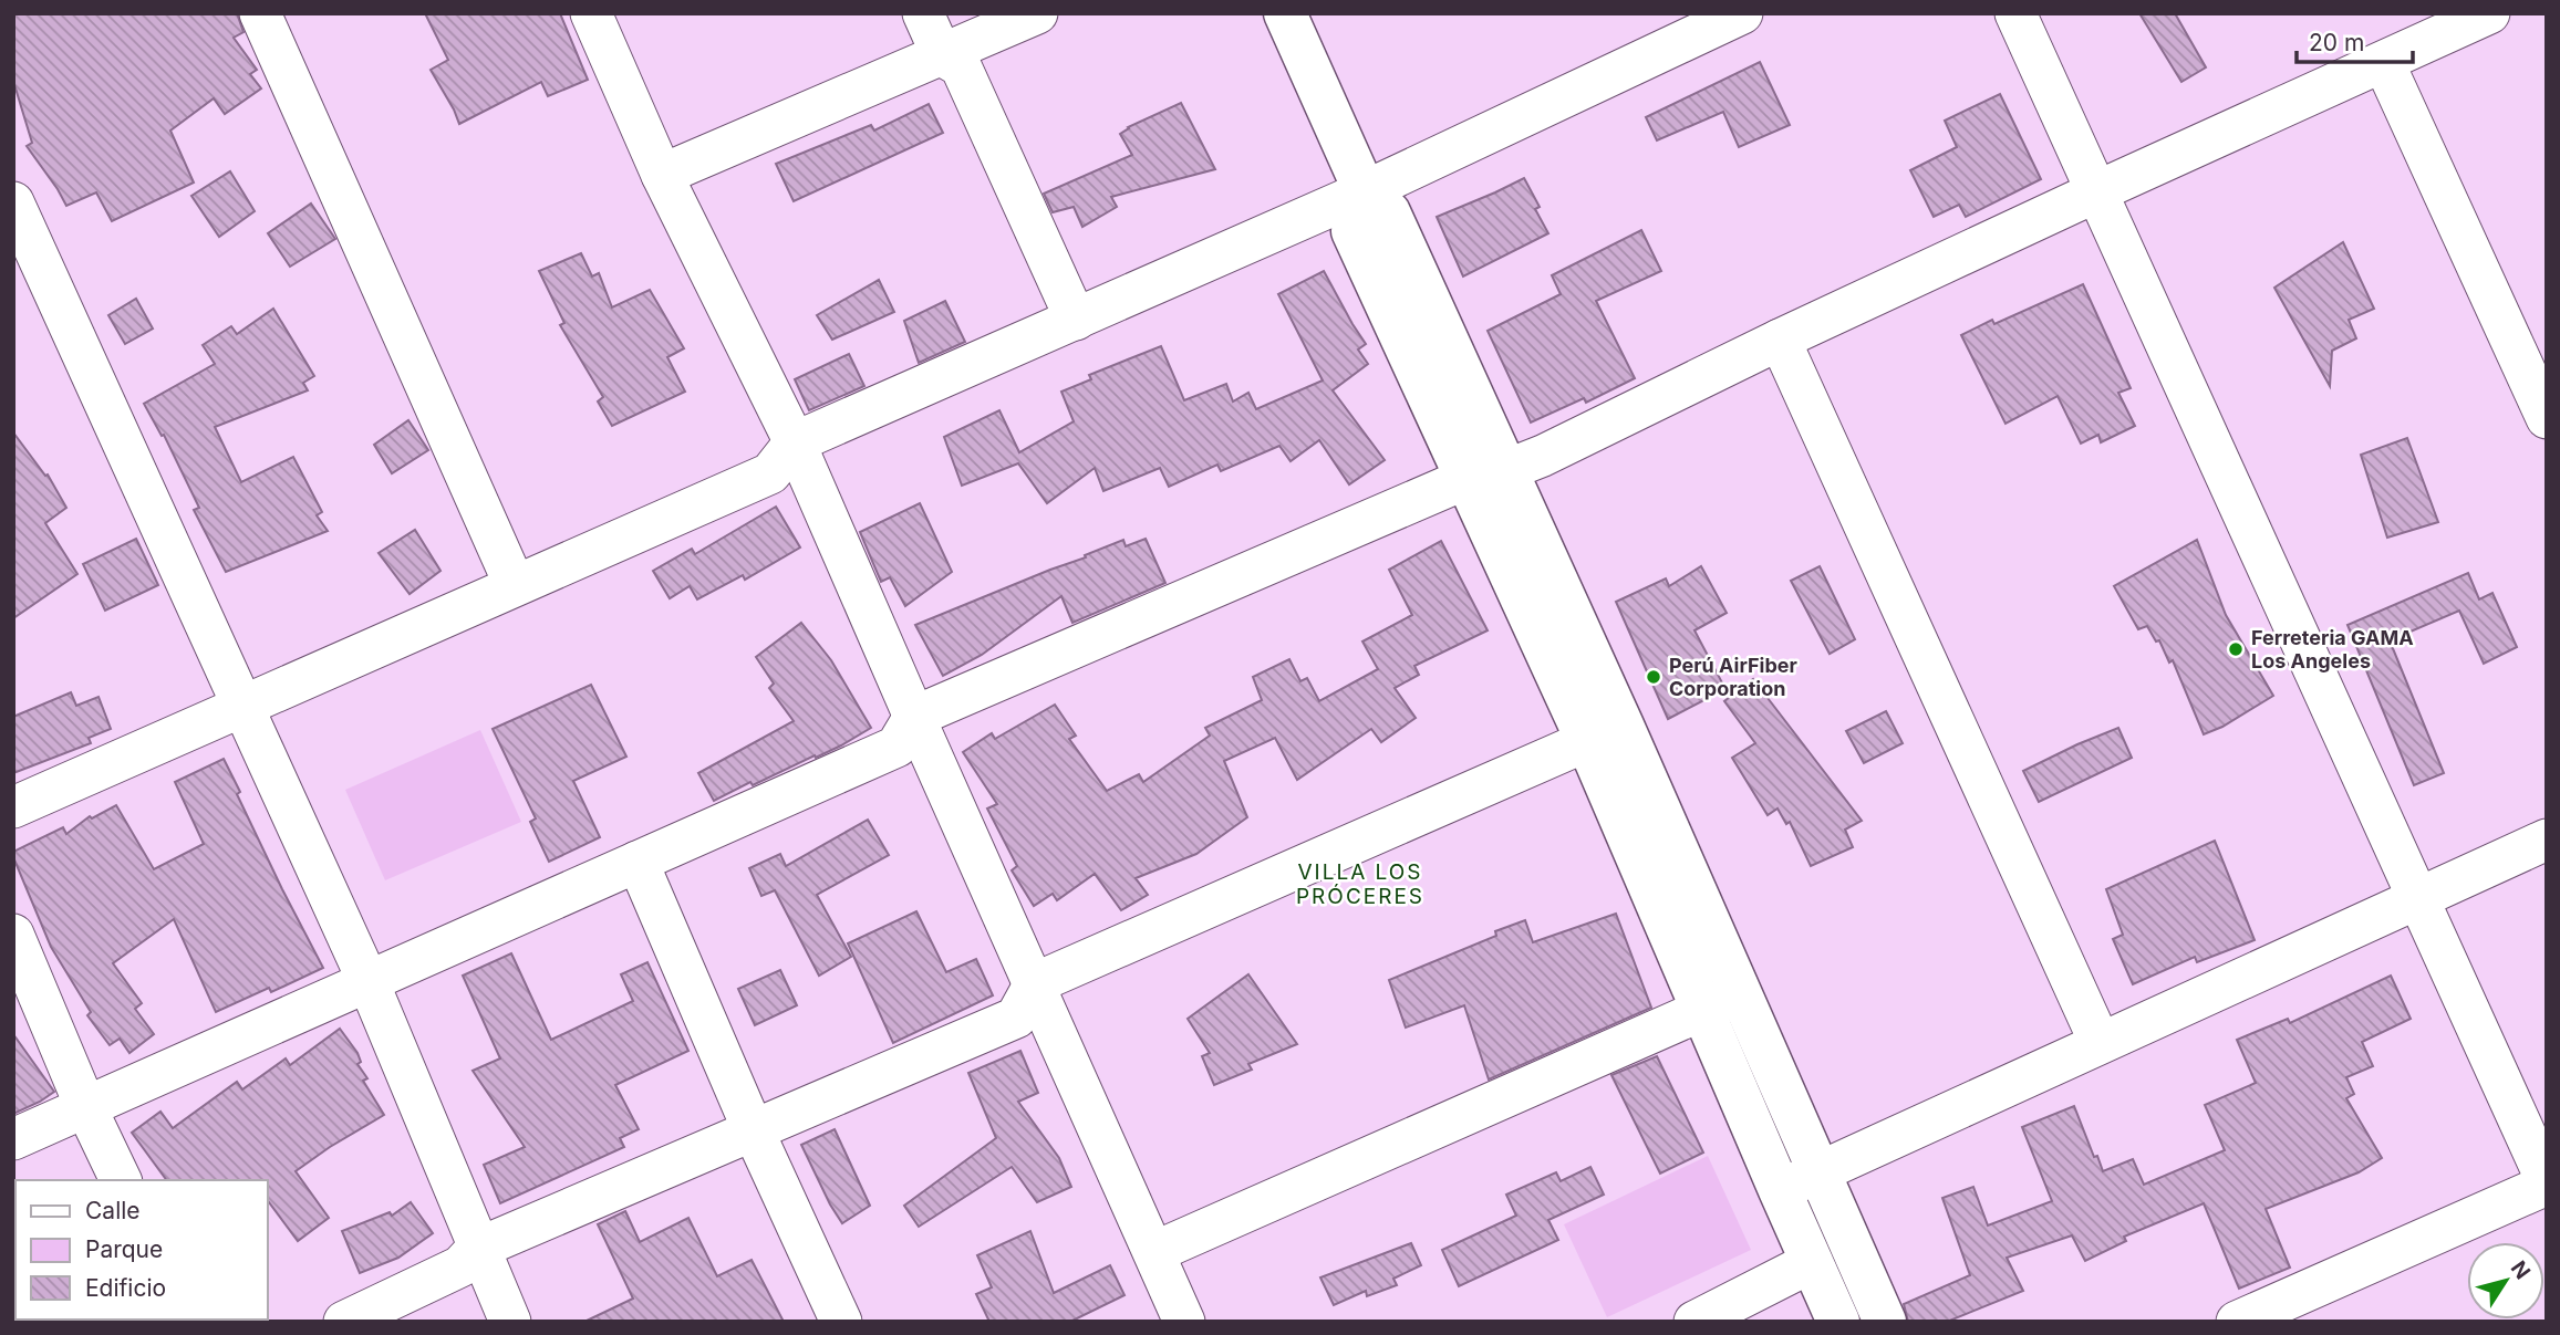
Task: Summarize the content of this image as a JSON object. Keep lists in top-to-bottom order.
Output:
{
  "districts": ["VILLA LOS PRÓCERES"],
  "places": ["Ferreteria GAMA Los Angeles", "Perú AirFiber Corporation"],
  "legend": ["Calle", "Parque", "Edificio"],
  "scale_bar": "20 m",
  "north": "top right"
}
